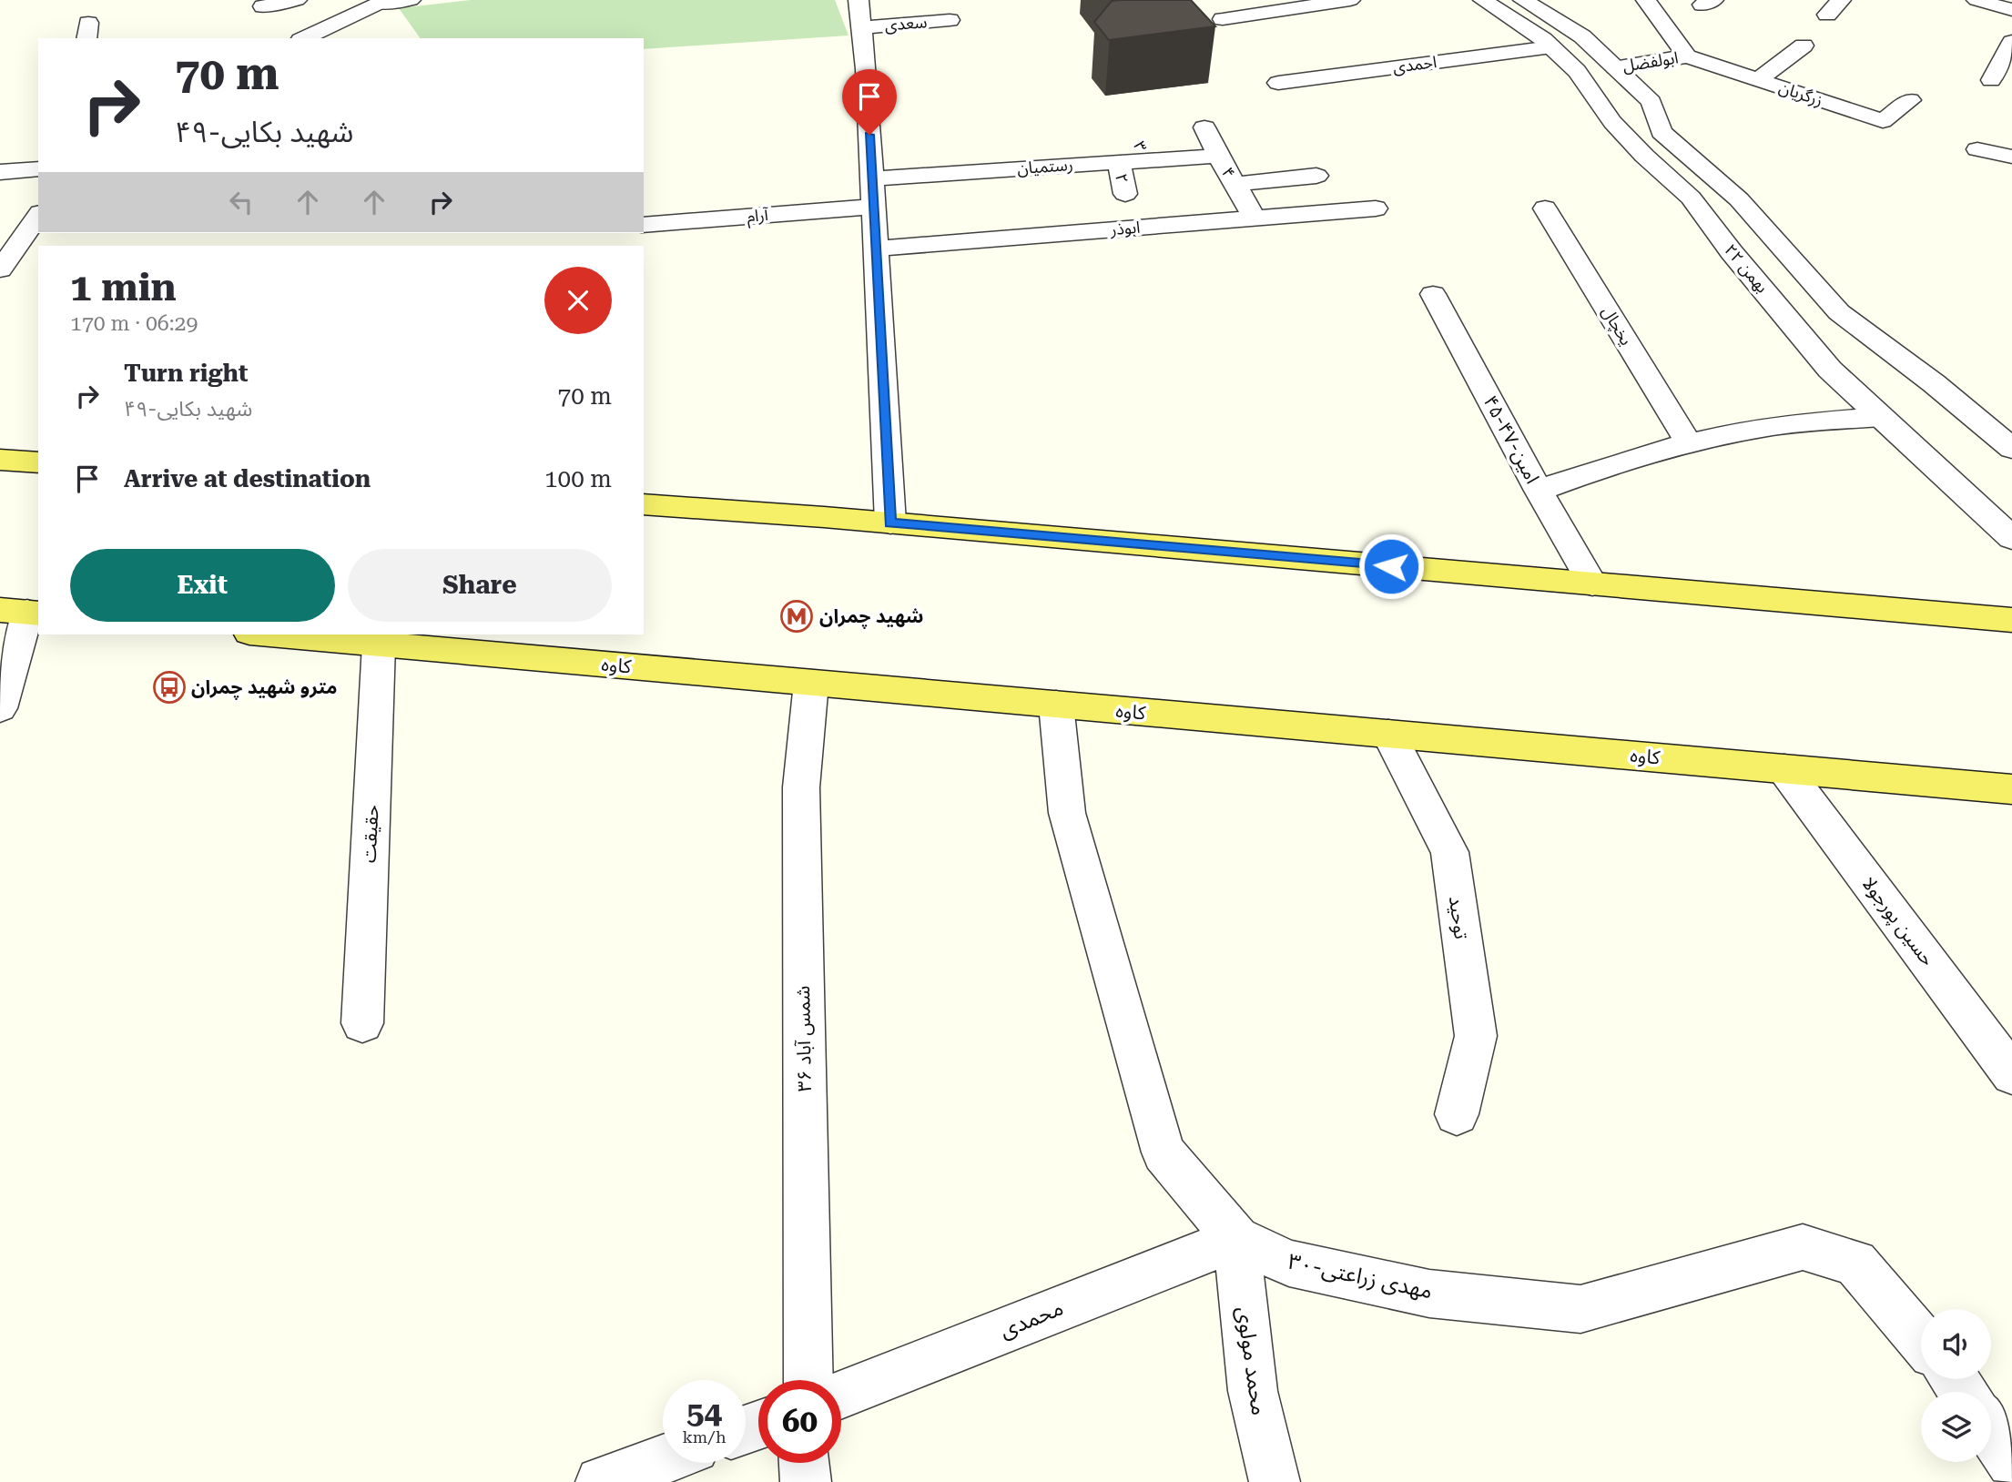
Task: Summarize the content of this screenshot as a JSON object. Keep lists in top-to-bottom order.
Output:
{
  "streets": {
    "main road": ["کاوه"],
    "street": [
      "سعدی",
      "ابولفضل",
      "احمدی",
      "زرگریان",
      "رستمیان",
      "۴",
      "۲",
      "آرام",
      "ابوذر",
      "۲۲ بهمن",
      "یخچال",
      "۴۵-۴۷-امین",
      "حقیقت",
      "توحید",
      "حسین پورجولا",
      "شمس آباد ۳۶",
      "۳۰-مهدی زراعتی",
      "محمدی",
      "محمد مولوی"
    ]
  },
  "crossings": [
    ["ابولفضل", "زرگریان"],
    ["احمدی", "۲۲ بهمن"],
    ["رستمیان", "۴"],
    ["رستمیان", "۲"],
    ["۴", "ابوذر"],
    ["کاوه", "حقیقت"],
    ["کاوه", "توحید"],
    ["کاوه", "حسین پورجولا"],
    ["کاوه", "شمس آباد ۳۶"],
    ["کاوه", "۳۰-مهدی زراعتی"],
    ["۳۰-مهدی زراعتی", "محمدی"],
    ["۳۰-مهدی زراعتی", "محمد مولوی"],
    ["محمدی", "محمد مولوی"]
  ],
  "places": {
    "metro station": ["شهید چمران"],
    "bus stop": ["مترو شهید چمران"]
  },
  "page": {
    "turn": ["70 m", "۴۹-شهید بکایی"],
    "heading": ["1 min", "170 m · 06:29"],
    "list": [
      {
        "name": "Turn right",
        "note": "۴۹-شهید بکایی",
        "value": "70 m"
      },
      {
        "name": "Arrive at destination",
        "value": "100 m"
      }
    ],
    "buttons": ["Exit", "Share"],
    "speed": "54 km/h",
    "limit": "60"
  }
}
